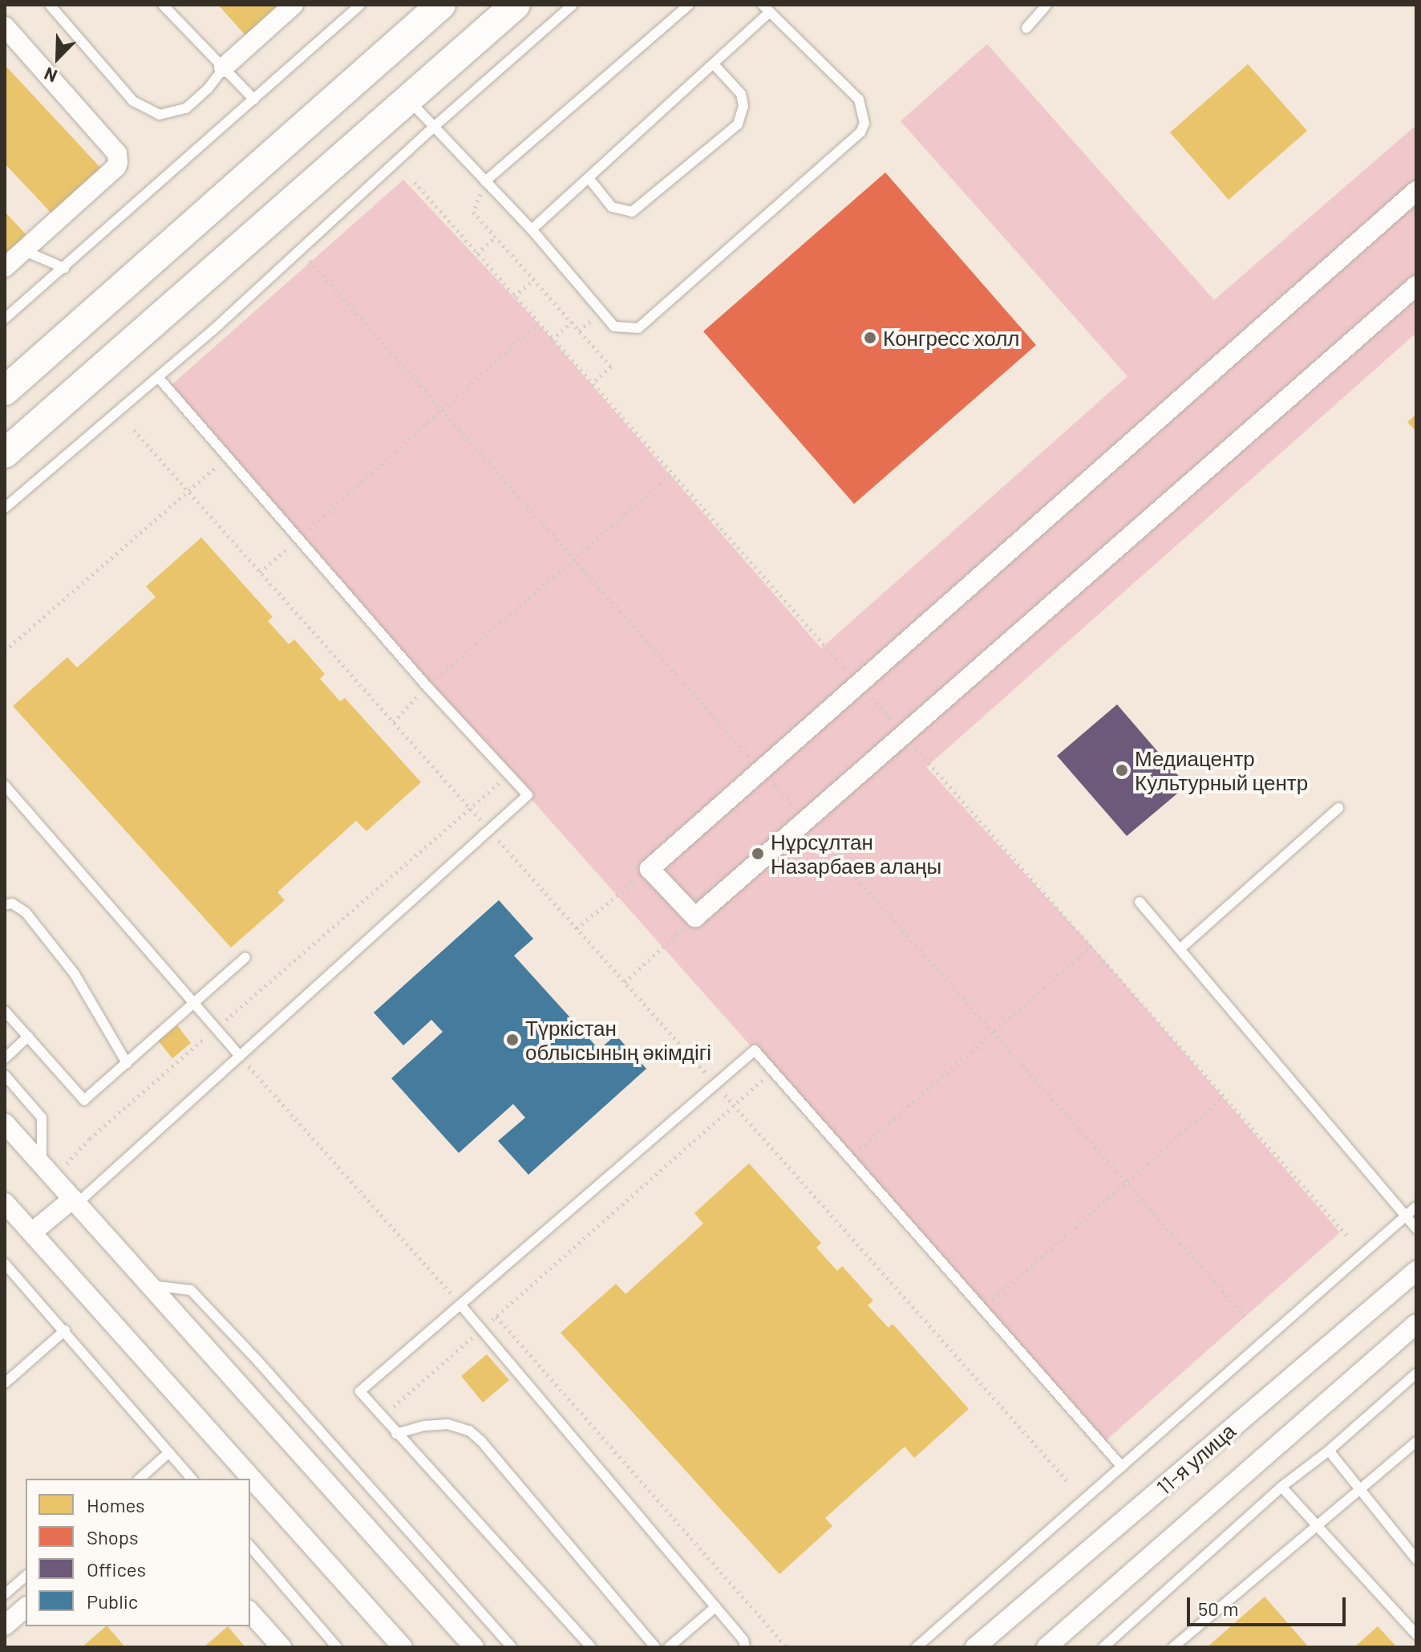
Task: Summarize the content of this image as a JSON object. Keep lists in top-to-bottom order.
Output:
{
  "streets": {
    "street": ["11-я улица"]
  },
  "places": [
    "Конгресс холл",
    "Медиацентр Культурный центр",
    "Нұрсұлтан Назарбаев алаңы",
    "Түркістан облысының әкімдігі"
  ],
  "legend": [
    "Homes",
    "Shops",
    "Offices",
    "Public"
  ],
  "scale_bar": "50 m",
  "north": "bottom left"
}
